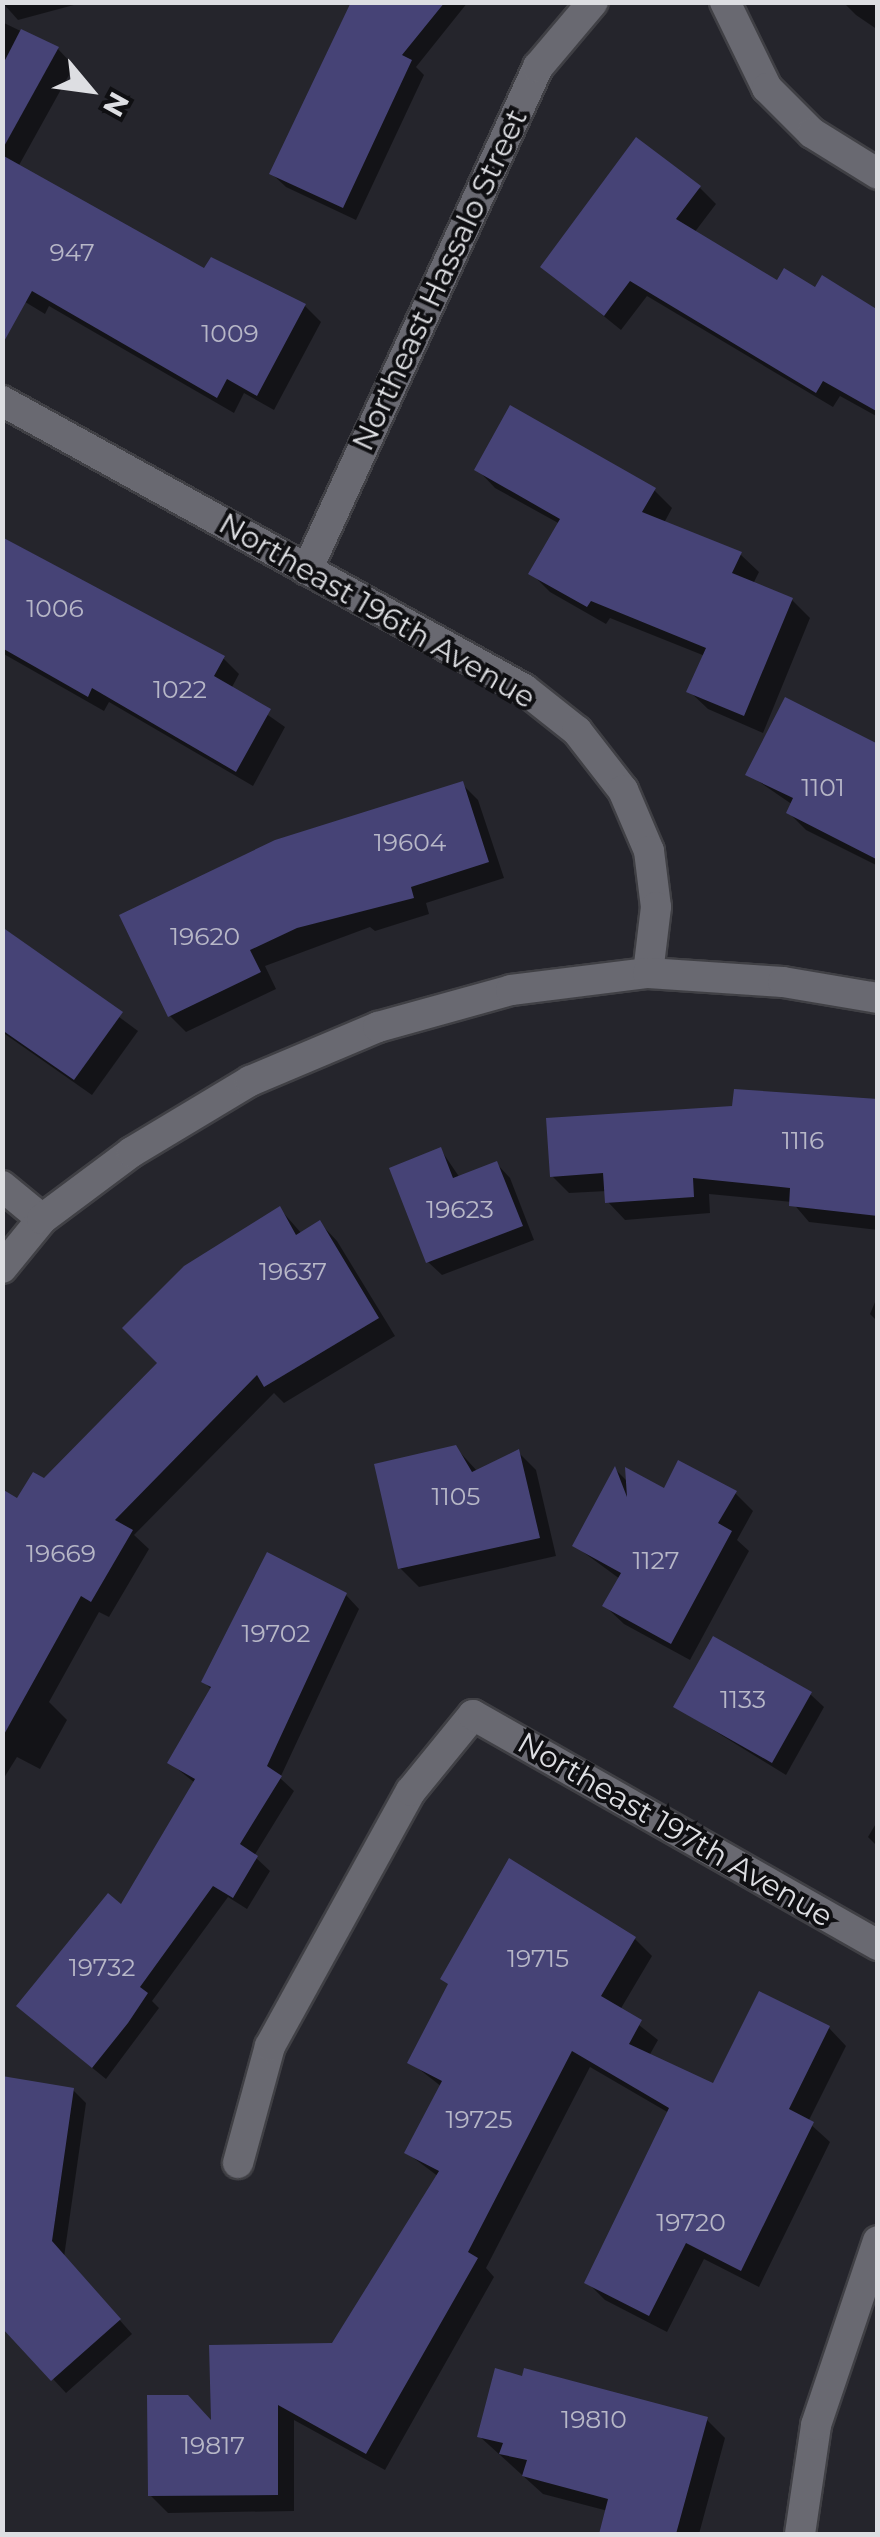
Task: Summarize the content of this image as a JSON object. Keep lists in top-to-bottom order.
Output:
{
  "streets": {
    "street": ["Northeast Hassalo Street", "Northeast 196th Avenue", "Northeast 197th Avenue"]
  },
  "crossings": [
    ["Northeast Hassalo Street", "Northeast 196th Avenue"]
  ],
  "house_numbers": [
    "947",
    "1009",
    "1006",
    "1022",
    "1101",
    "19604",
    "19620",
    "1116",
    "19623",
    "19637",
    "1105",
    "19669",
    "1127",
    "19702",
    "1133",
    "19715",
    "19732",
    "19725",
    "19720",
    "19810",
    "19817"
  ],
  "north": "bottom right"
}
